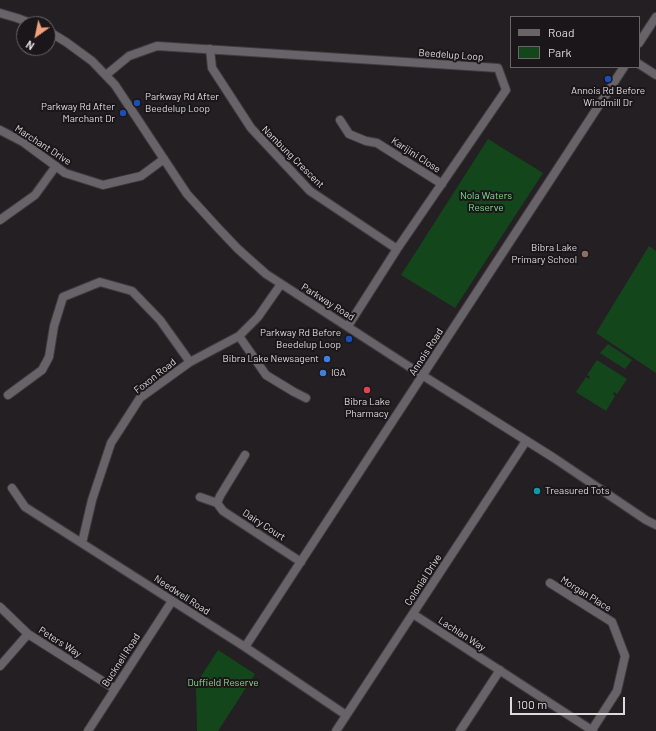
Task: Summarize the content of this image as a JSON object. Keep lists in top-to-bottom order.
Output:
{
  "streets": {
    "street": [
      "Beedelup Loop",
      "Marchant Drive",
      "Karijini Close",
      "Nambung Crescent",
      "Parkway Road",
      "Annois Road",
      "Foxon Road",
      "Dairy Court",
      "Colonial Drive",
      "Morgan Place",
      "Needwell Road",
      "Lachlan Way",
      "Peters Way",
      "Bucknell Road"
    ]
  },
  "crossings": [
    ["Beedelup Loop", "Karijini Close"],
    ["Beedelup Loop", "Nambung Crescent"],
    ["Beedelup Loop", "Parkway Road"],
    ["Marchant Drive", "Parkway Road"],
    ["Parkway Road", "Annois Road"],
    ["Parkway Road", "Foxon Road"],
    ["Parkway Road", "Colonial Drive"],
    ["Annois Road", "Dairy Court"],
    ["Annois Road", "Needwell Road"],
    ["Foxon Road", "Needwell Road"],
    ["Colonial Drive", "Needwell Road"],
    ["Colonial Drive", "Lachlan Way"],
    ["Morgan Place", "Lachlan Way"],
    ["Needwell Road", "Bucknell Road"],
    ["Peters Way", "Bucknell Road"]
  ],
  "parks": ["Nola Waters Reserve", "Duffield Reserve"],
  "places": [
    "Annois Rd Before Windmill Dr",
    "Parkway Rd After Beedelup Loop",
    "Parkway Rd After Marchant Dr",
    "Bibra Lake Primary School",
    "Parkway Rd Before Beedelup Loop",
    "Bibra Lake Newsagent",
    "IGA",
    "Bibra Lake Pharmacy",
    "Treasured Tots"
  ],
  "legend": ["Road", "Park"],
  "scale_bar": "100 m",
  "north": "bottom left"
}
